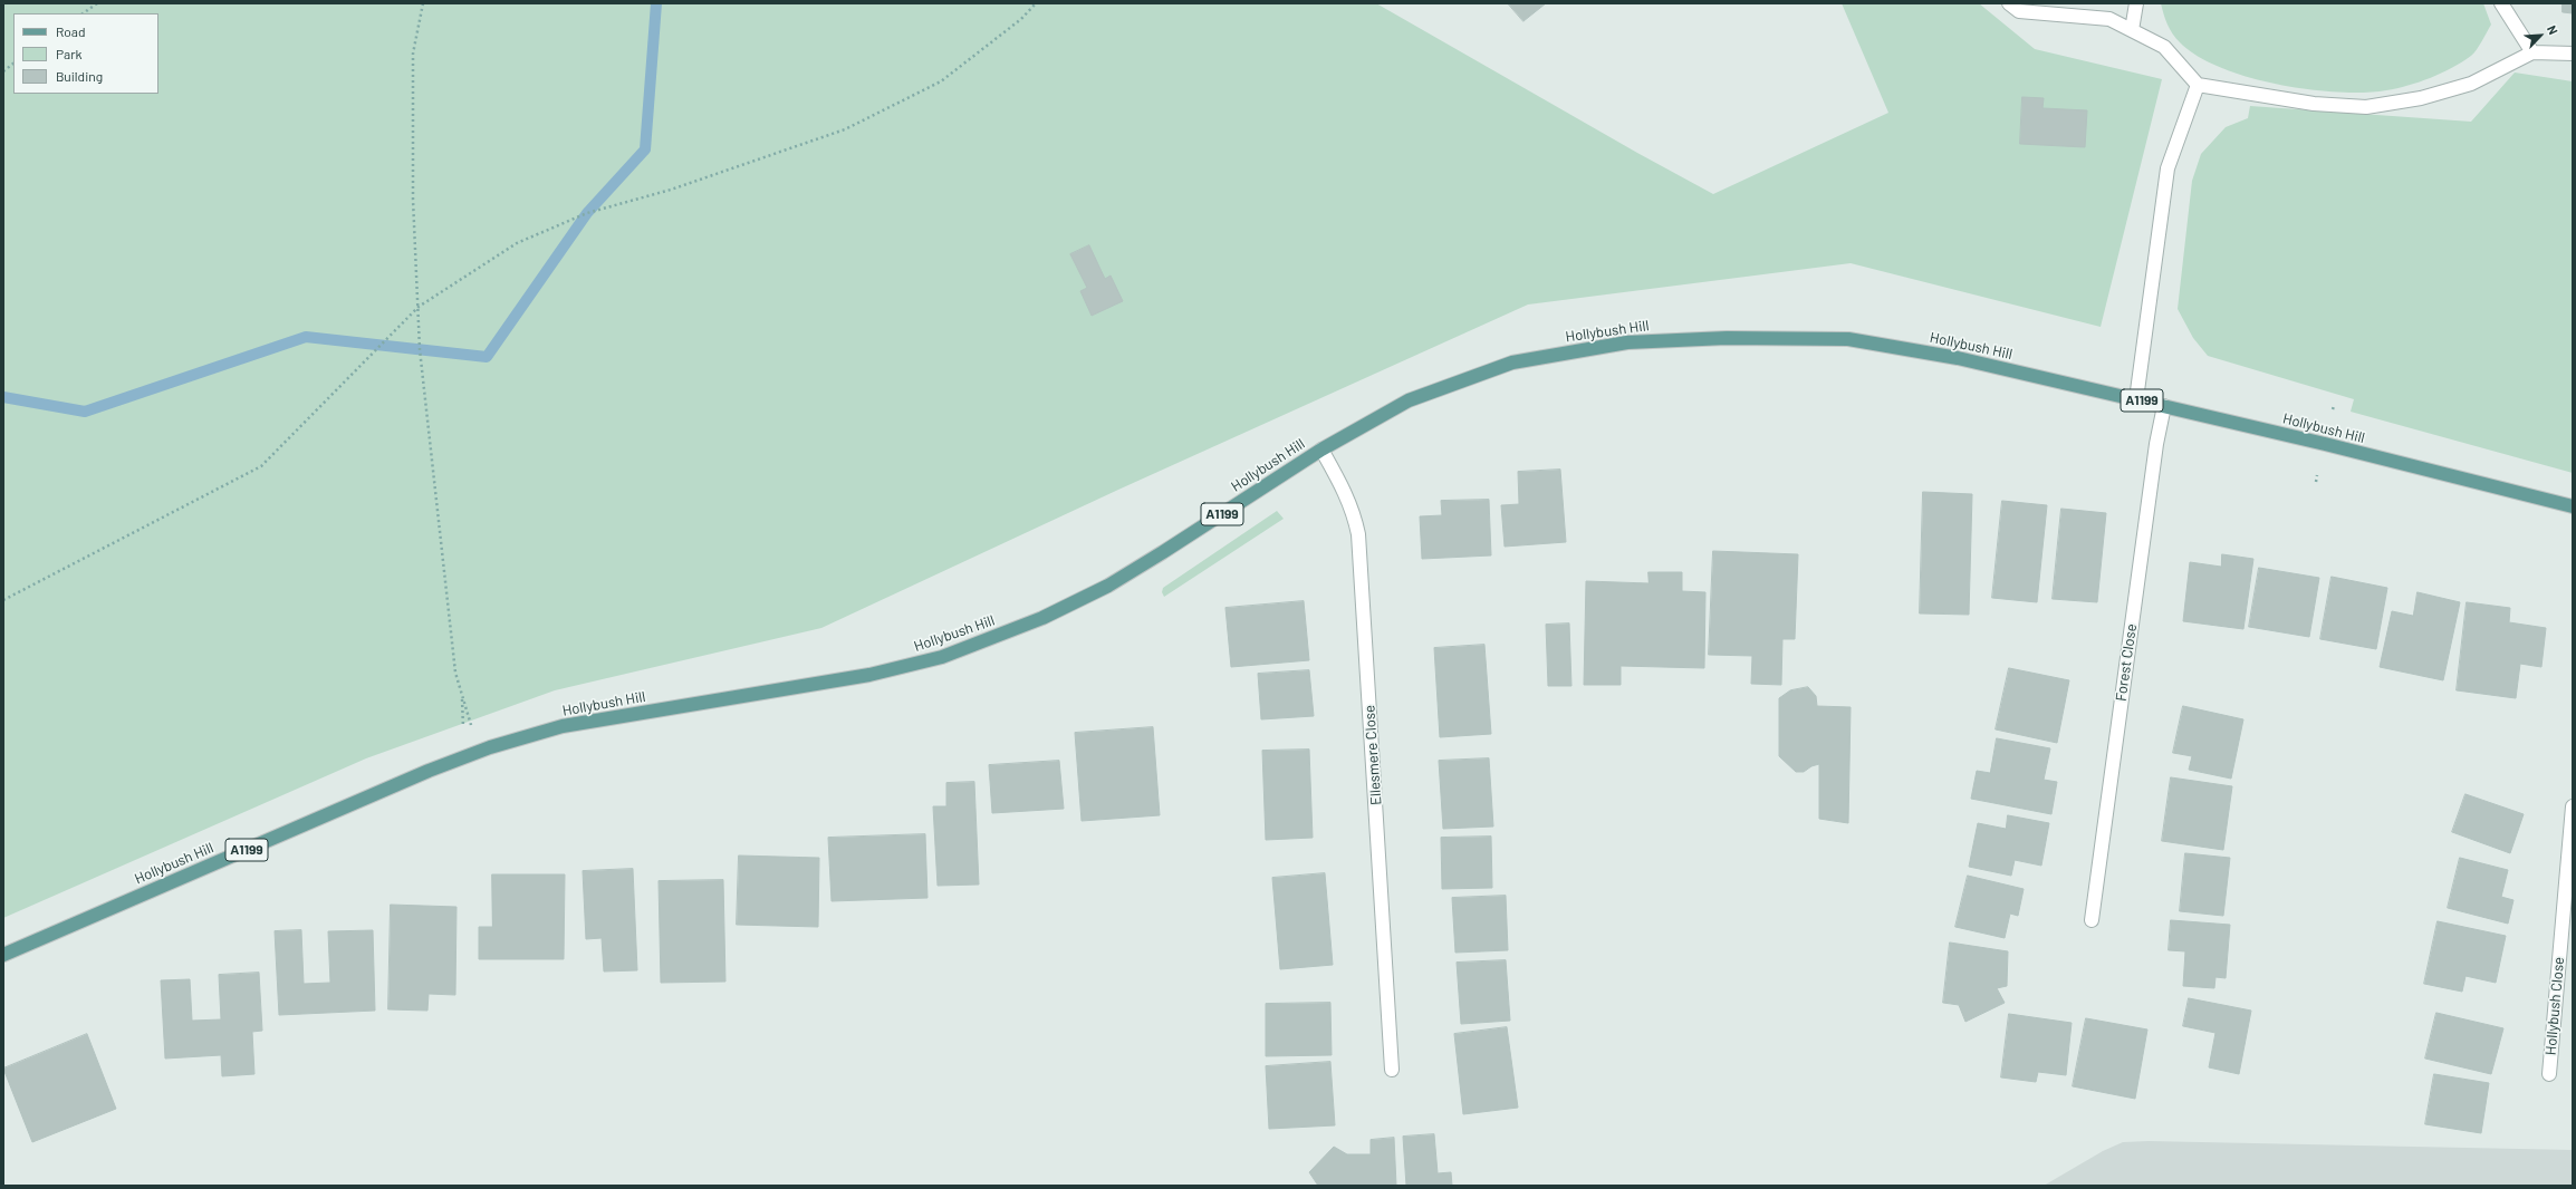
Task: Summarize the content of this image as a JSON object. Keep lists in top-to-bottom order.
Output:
{
  "streets": {
    "main road": ["Hollybush Hill", "A1199"],
    "street": ["Forest Close", "Ellesmere Close", "Hollybush Close"]
  },
  "crossings": [
    ["Hollybush Hill", "Forest Close"],
    ["Hollybush Hill", "Ellesmere Close"]
  ],
  "legend": ["Road", "Park", "Building"],
  "north": "top right"
}
